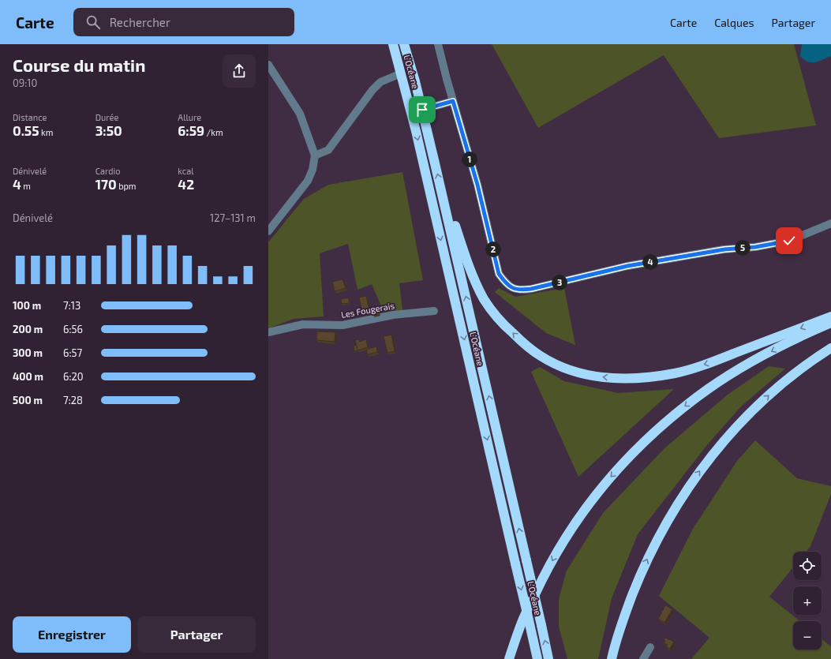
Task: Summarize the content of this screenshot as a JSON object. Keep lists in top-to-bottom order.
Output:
{
  "streets": {
    "highway": ["L’Océane"],
    "street": ["Les Fougerais"]
  },
  "page": {
    "header": "Carte",
    "search": "Rechercher",
    "nav": ["Carte", "Calques", "Partager"],
    "heading": ["Course du matin", "09:10"],
    "stats": [
      ["Distance", "0.55 km"],
      ["Durée", "3:50"],
      ["Allure", "6:59 /km"],
      ["Dénivelé", "4 m"],
      ["Cardio", "170 bpm"],
      ["kcal", "42"]
    ],
    "pins": [
      "1",
      "5",
      "2",
      "4",
      "3"
    ],
    "chart": ["Dénivelé", "127–131 m"],
    "list": [
      {
        "name": "100 m",
        "note": "7:13"
      },
      {
        "name": "200 m",
        "note": "6:56"
      },
      {
        "name": "300 m",
        "note": "6:57"
      },
      {
        "name": "400 m",
        "note": "6:20"
      },
      {
        "name": "500 m",
        "note": "7:28"
      }
    ],
    "map_buttons": ["+", "−"],
    "buttons": ["Enregistrer", "Partager"]
  }
}
